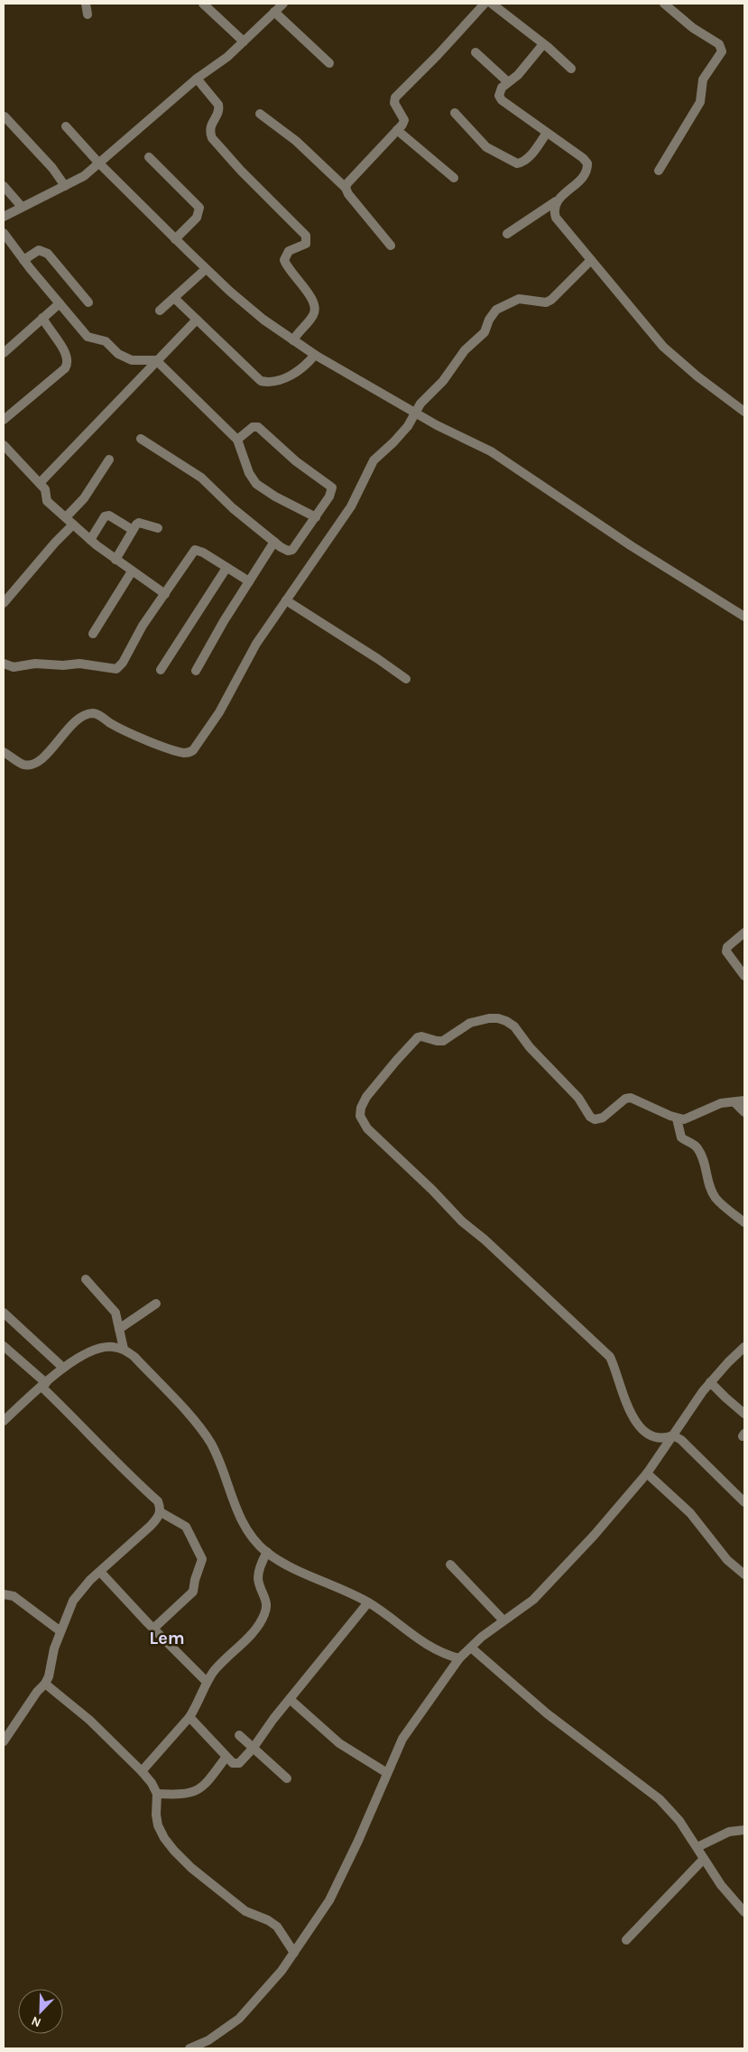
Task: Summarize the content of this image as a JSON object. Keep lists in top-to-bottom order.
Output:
{
  "districts": ["Lem"],
  "north": "bottom left"
}
